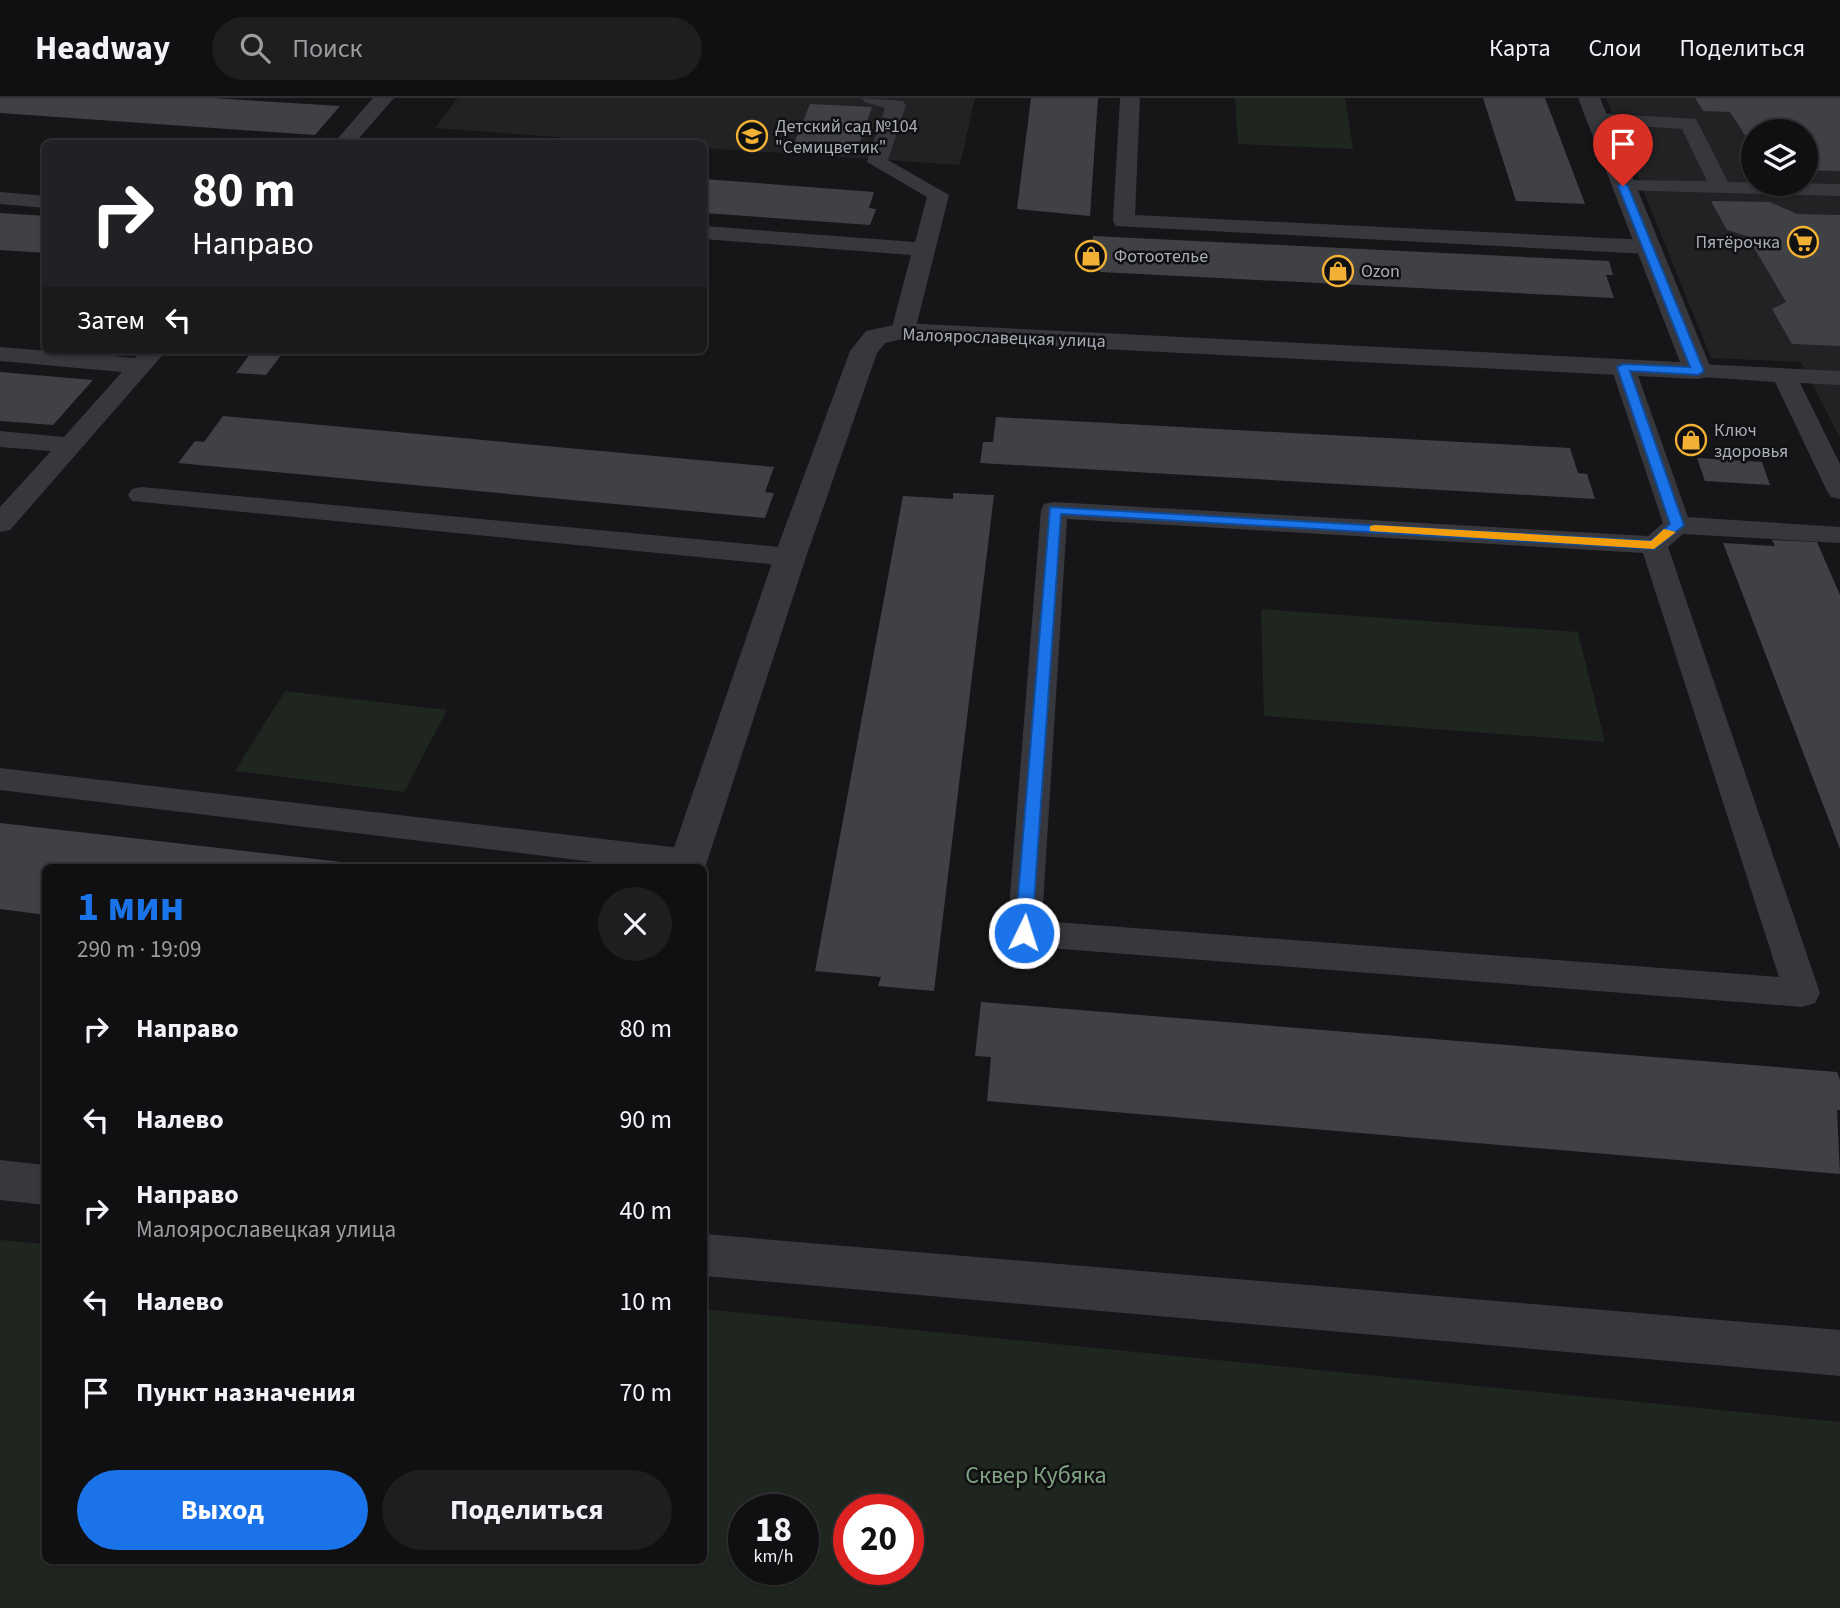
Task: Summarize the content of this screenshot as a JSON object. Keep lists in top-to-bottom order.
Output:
{
  "streets": {
    "street": ["Малоярославецкая улица"]
  },
  "parks": ["Сквер Кубяка"],
  "places": {
    "school or university": ["Детский сад №104 \"Семицветик\""],
    "supermarket": ["Пятёрочка"],
    "shop": ["Фотоотелье", "Ozon", "Ключ здоровья"]
  },
  "page": {
    "header": "Headway",
    "search": "Поиск",
    "nav": ["Карта", "Слои", "Поделиться"],
    "turn": ["80 m", "Направо"],
    "then": "Затем",
    "heading": ["1 мин", "290 m · 19:09"],
    "list": [
      {
        "name": "Направо",
        "value": "80 m"
      },
      {
        "name": "Налево",
        "value": "90 m"
      },
      {
        "name": "Направо",
        "note": "Малоярославецкая улица",
        "value": "40 m"
      },
      {
        "name": "Налево",
        "value": "10 m"
      },
      {
        "name": "Пункт назначения",
        "value": "70 m"
      }
    ],
    "buttons": ["Выход", "Поделиться"],
    "speed": "18 km/h",
    "limit": "20"
  }
}
